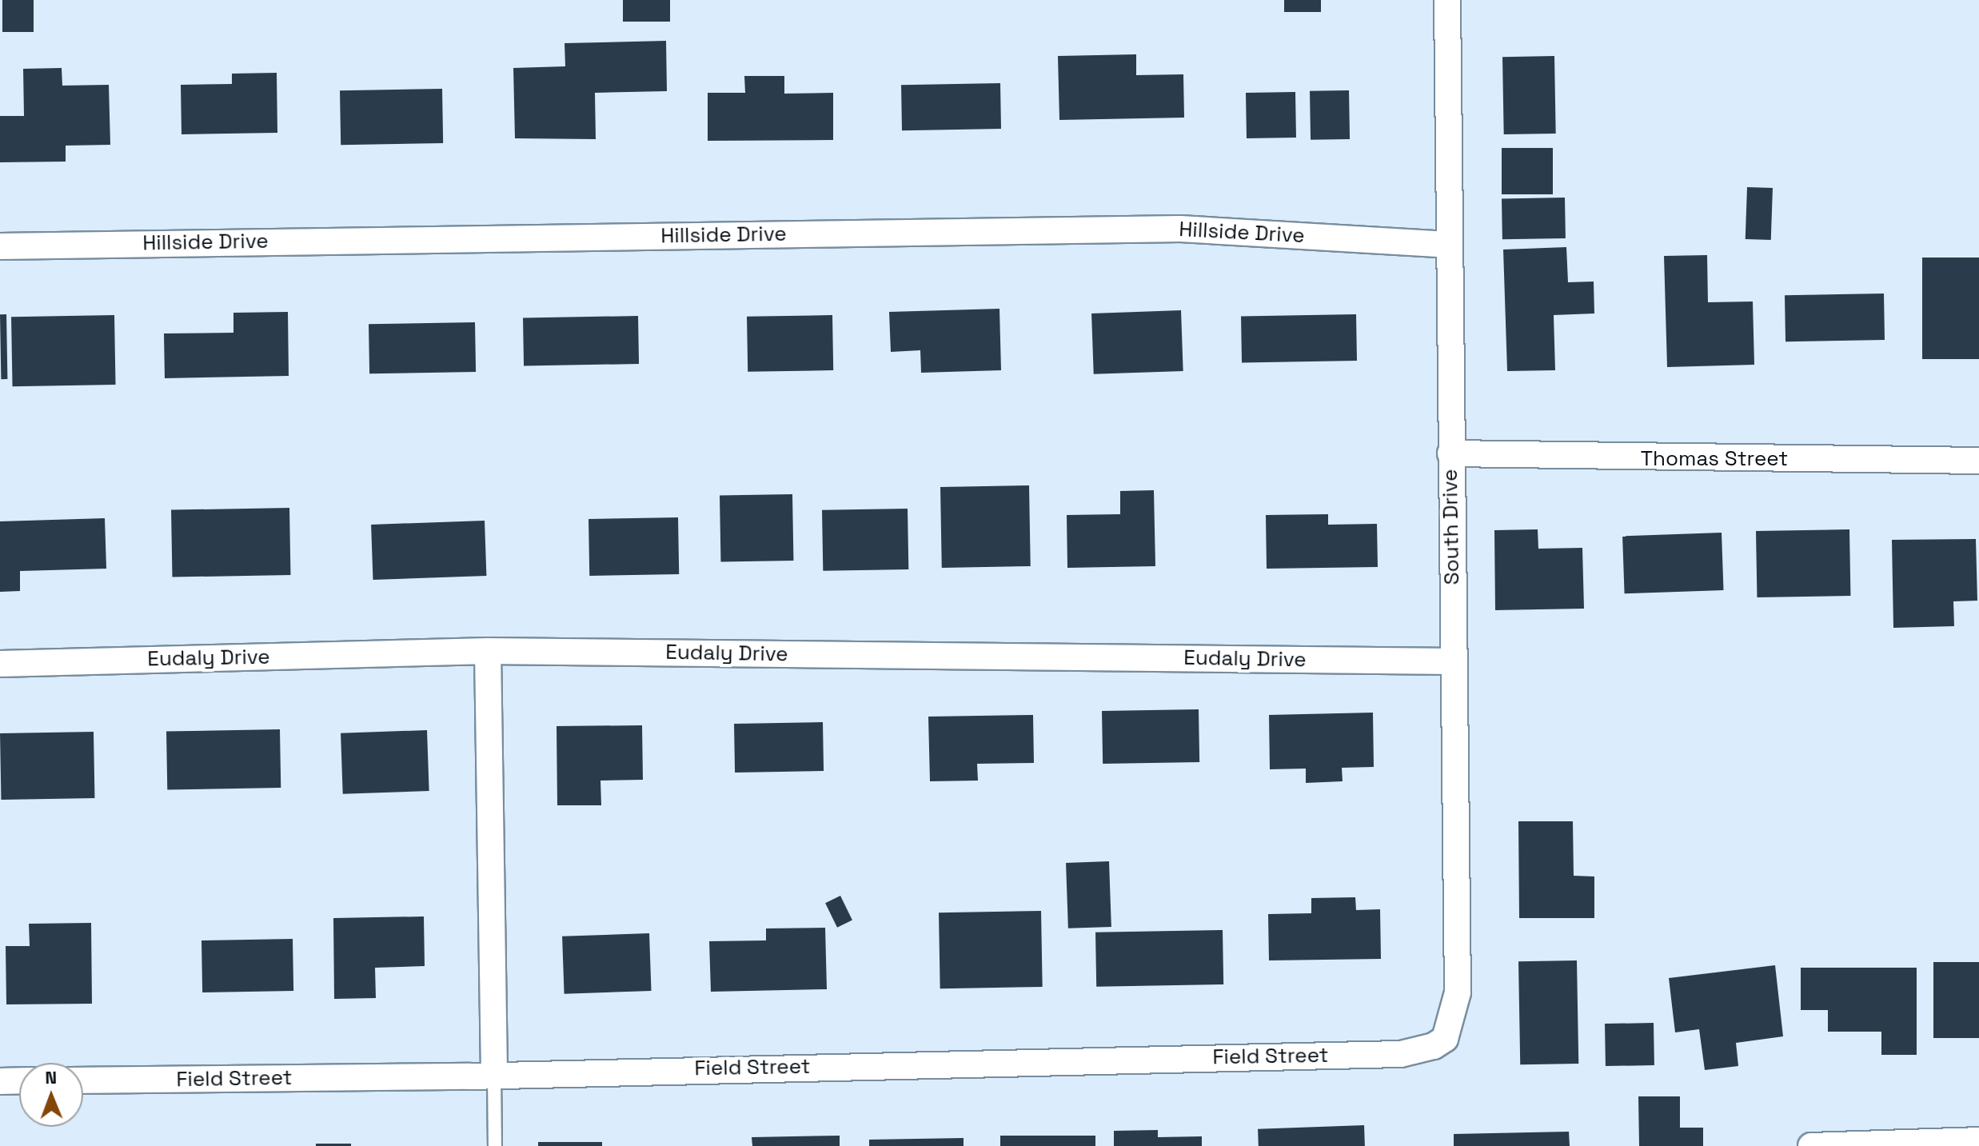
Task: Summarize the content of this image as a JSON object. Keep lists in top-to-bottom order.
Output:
{
  "streets": {
    "street": [
      "Hillside Drive",
      "Thomas Street",
      "South Drive",
      "Eudaly Drive",
      "Field Street"
    ]
  },
  "crossings": [
    ["Hillside Drive", "South Drive"],
    ["Thomas Street", "South Drive"],
    ["South Drive", "Eudaly Drive"],
    ["South Drive", "Field Street"]
  ],
  "north": "top"
}
